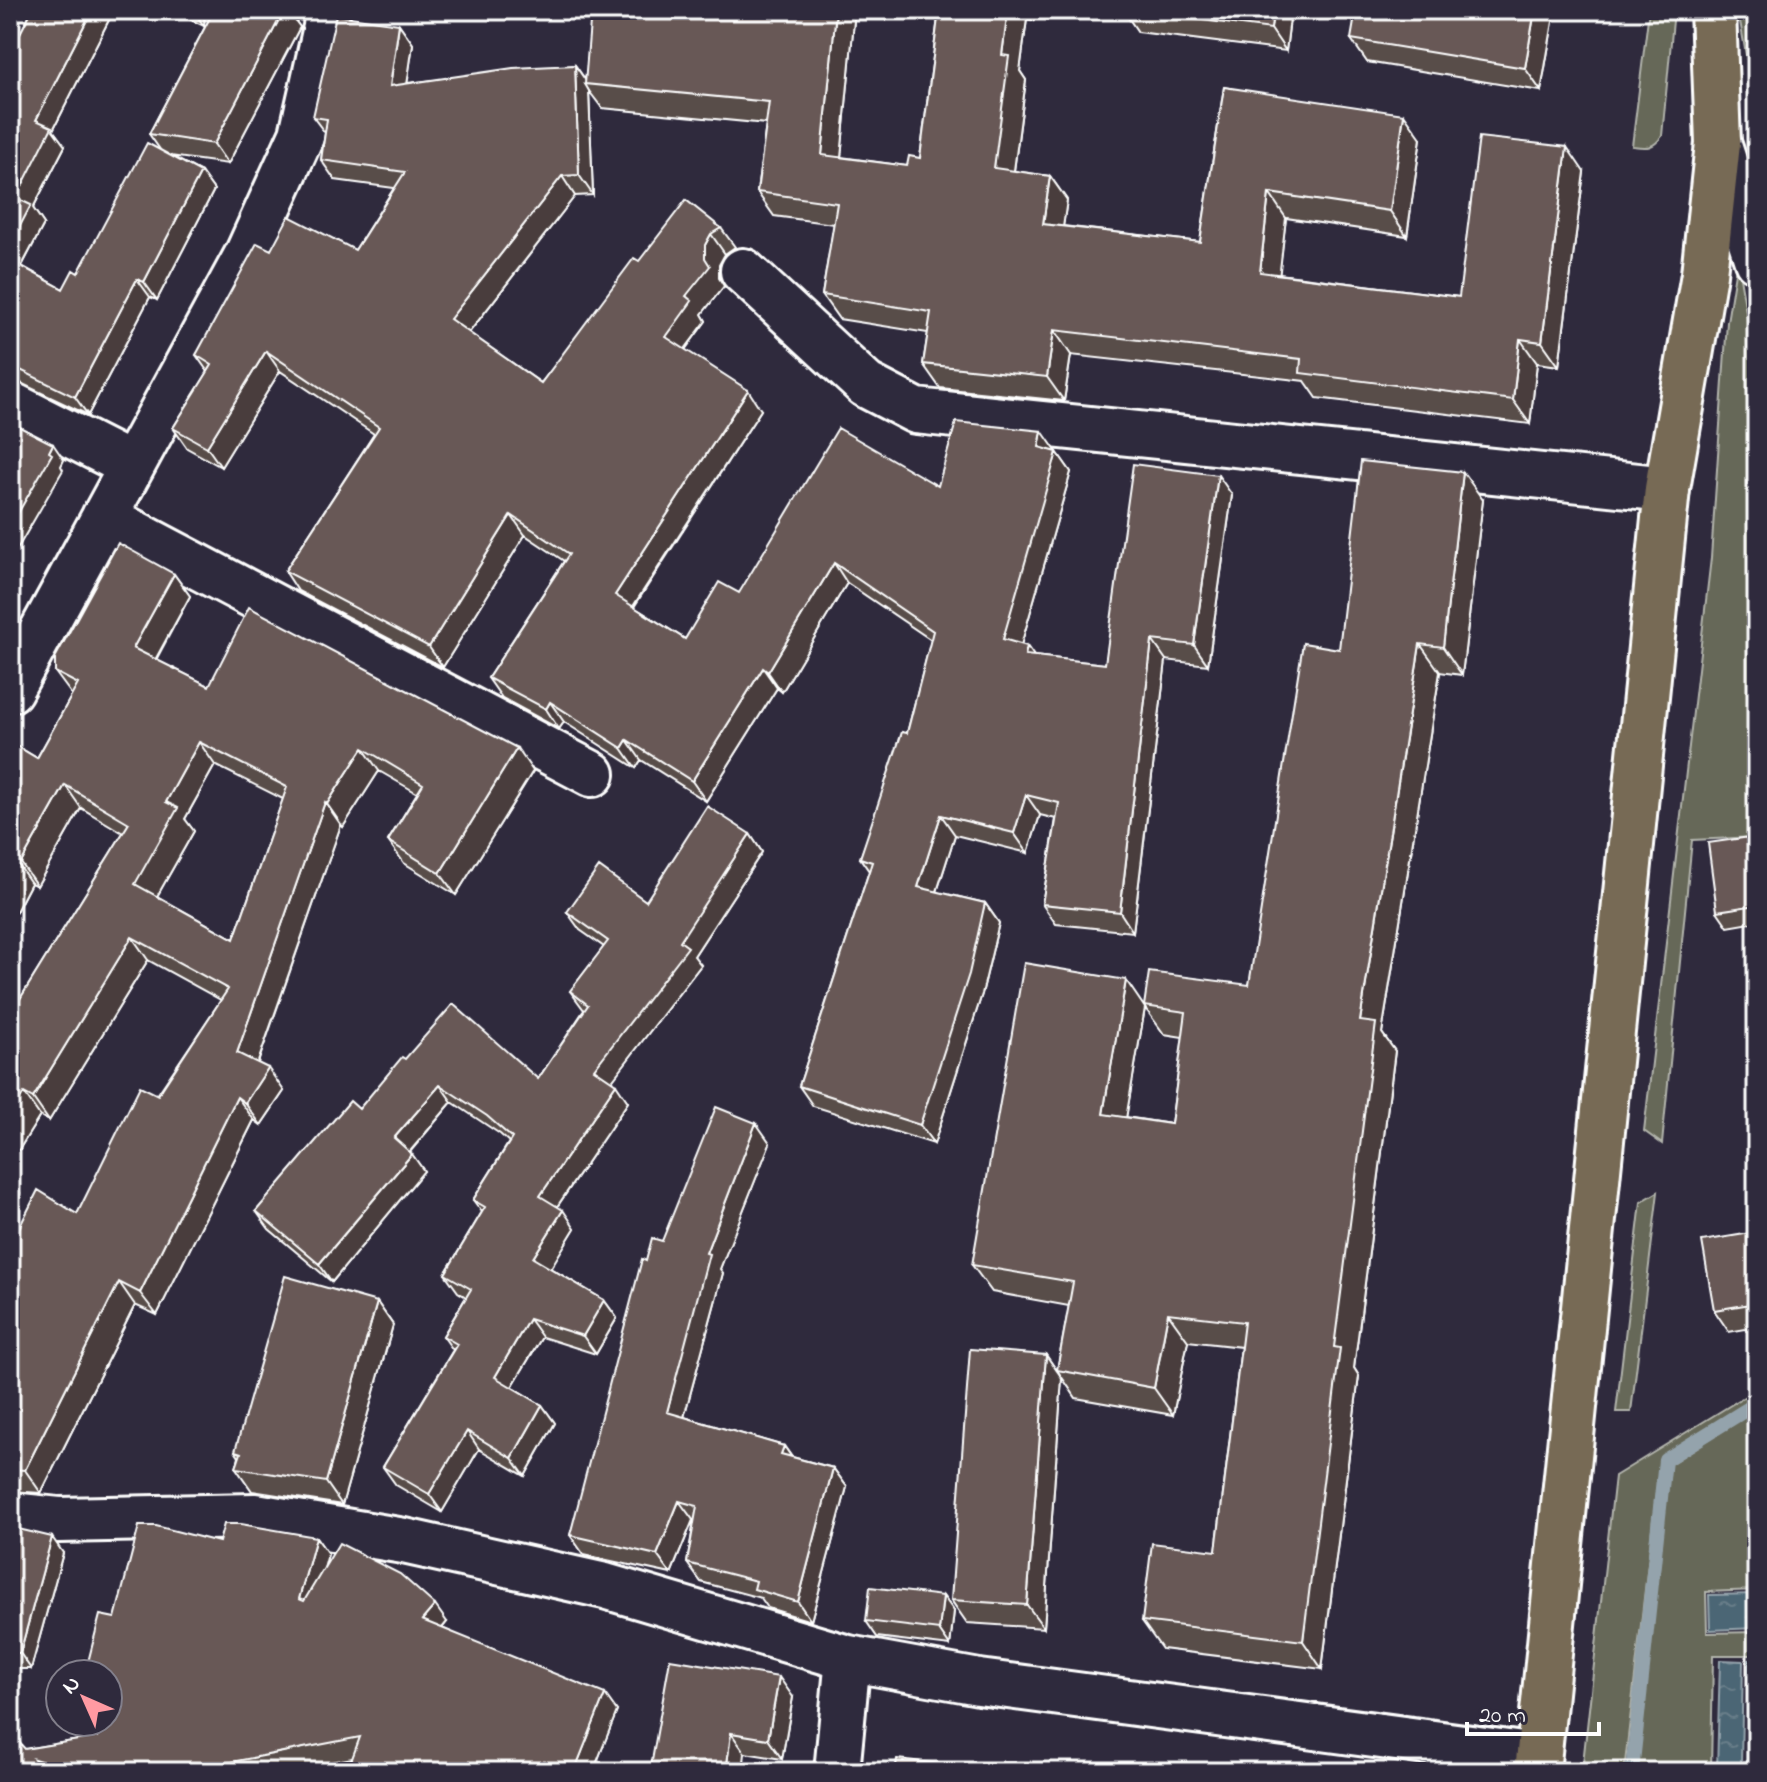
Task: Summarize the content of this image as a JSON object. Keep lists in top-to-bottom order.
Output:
{
  "scale_bar": "20 m",
  "north": "top left"
}
